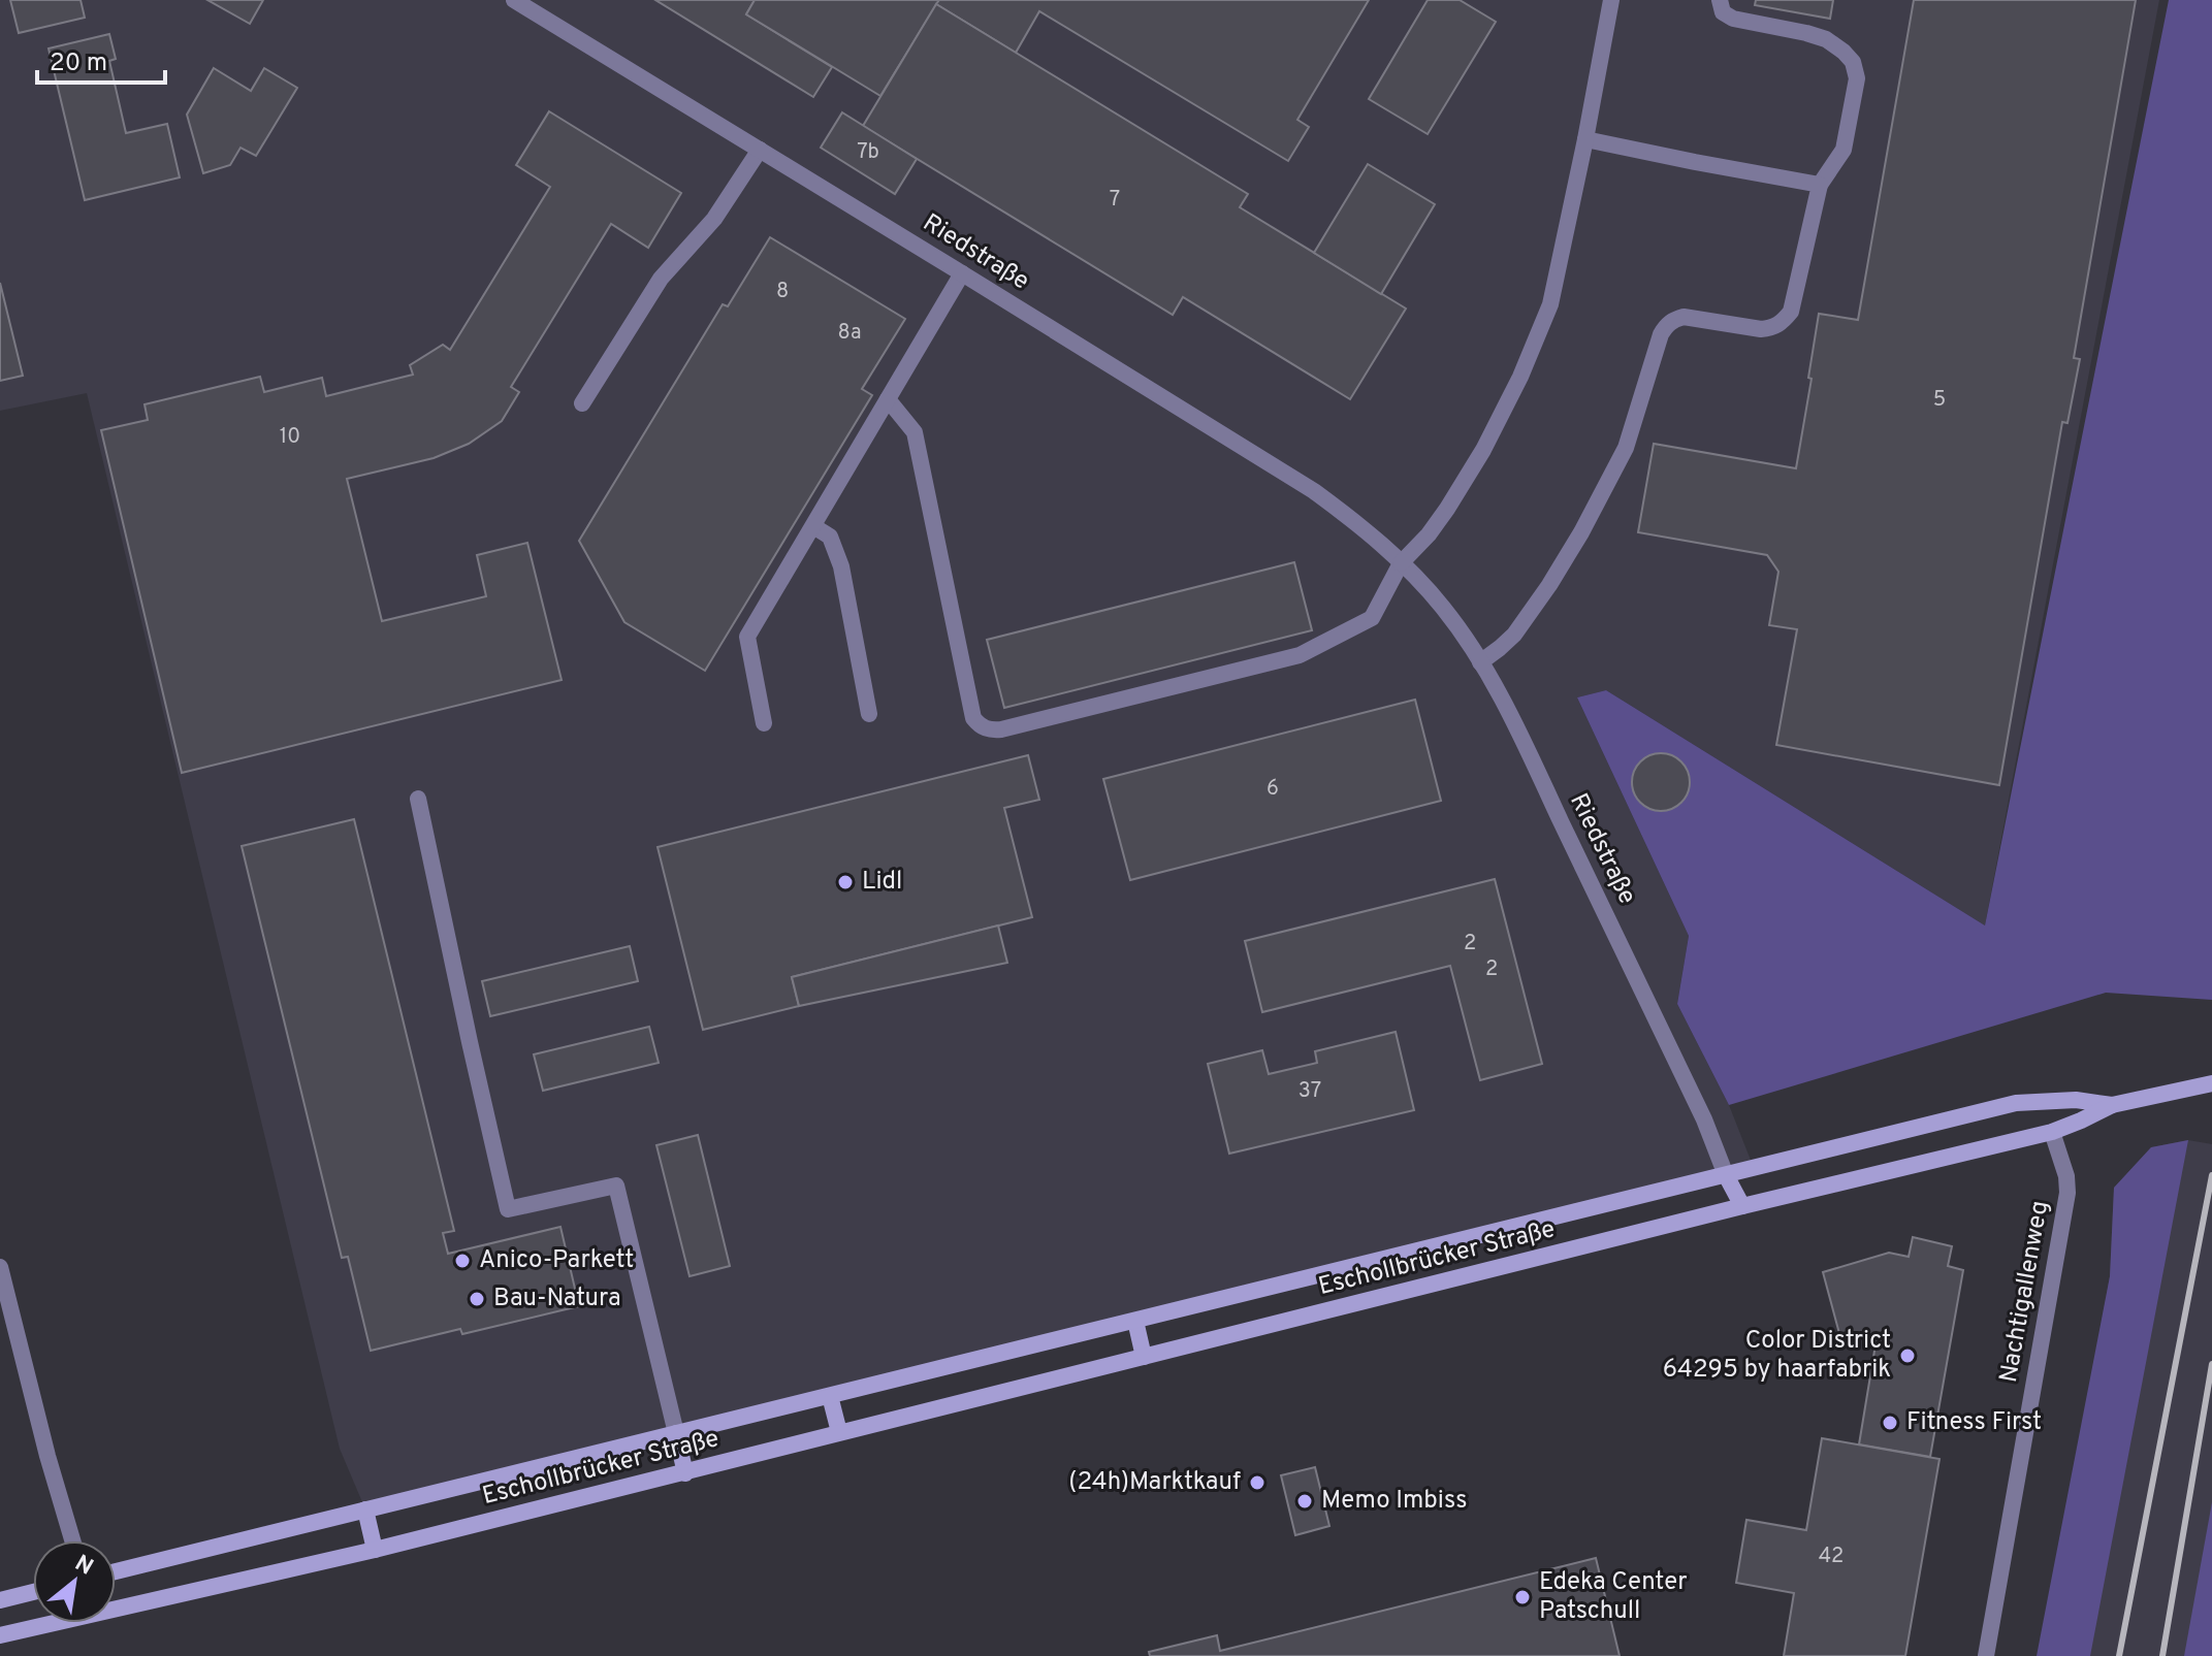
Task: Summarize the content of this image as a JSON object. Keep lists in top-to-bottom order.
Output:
{
  "streets": {
    "main road": ["Eschollbrücker Straße"],
    "street": ["Riedstraße", "Nachtigallenweg"]
  },
  "crossings": [
    ["Riedstraße", "Eschollbrücker Straße"],
    ["Eschollbrücker Straße", "Nachtigallenweg"]
  ],
  "places": [
    "Lidl",
    "Anico-Parkett",
    "Bau-Natura",
    "Color District 64295 by haarfabrik",
    "Fitness First",
    "(24h)Marktkauf",
    "Memo Imbiss",
    "Edeka Center Patschull"
  ],
  "house_numbers": [
    "7b",
    "7",
    "8",
    "8a",
    "5",
    "10",
    "6",
    "2",
    "2",
    "37",
    "42"
  ],
  "scale_bar": "20 m",
  "north": "top right"
}
